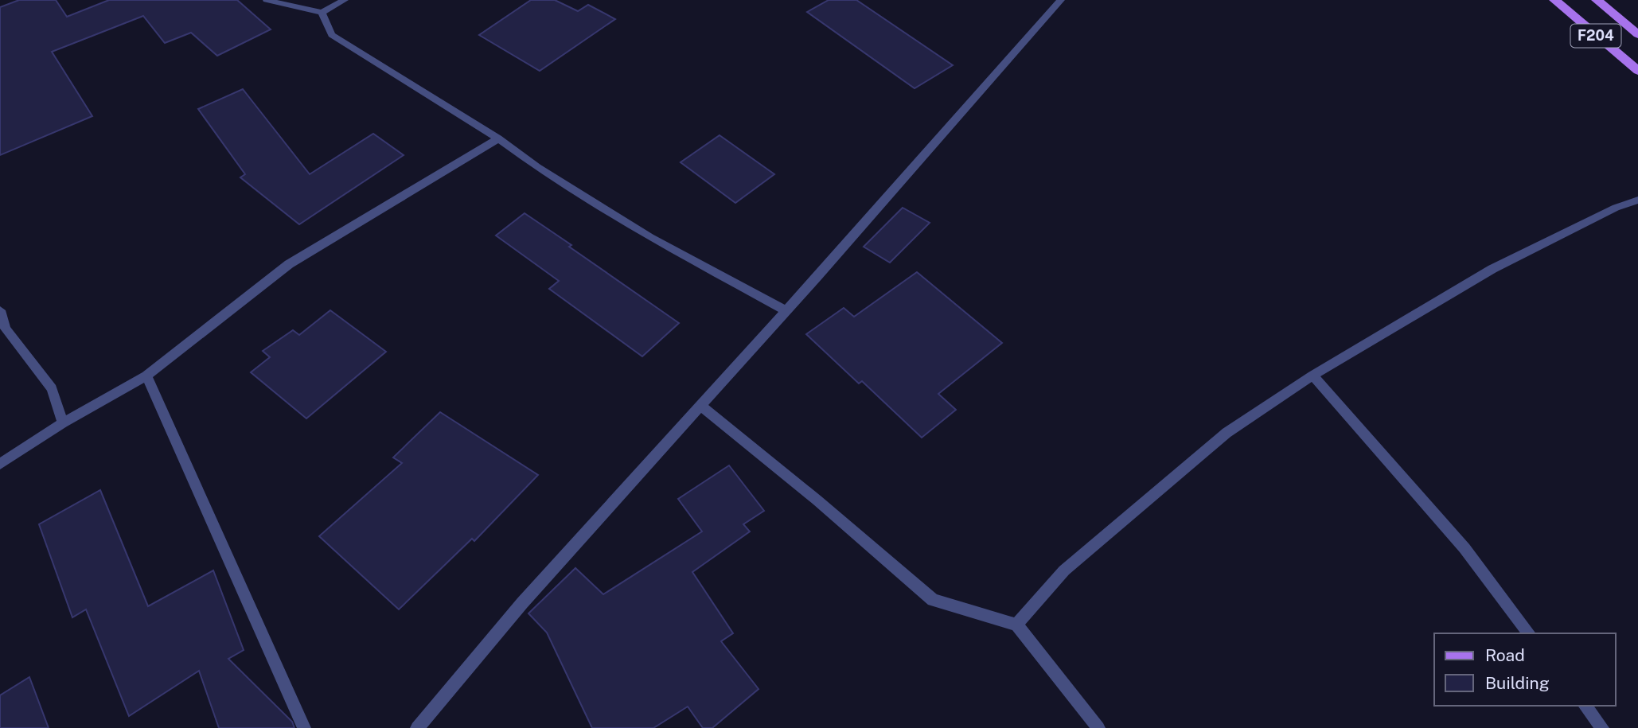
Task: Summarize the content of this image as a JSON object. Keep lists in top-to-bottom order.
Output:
{
  "streets": {
    "main road": ["F204"]
  },
  "legend": ["Road", "Building"]
}
